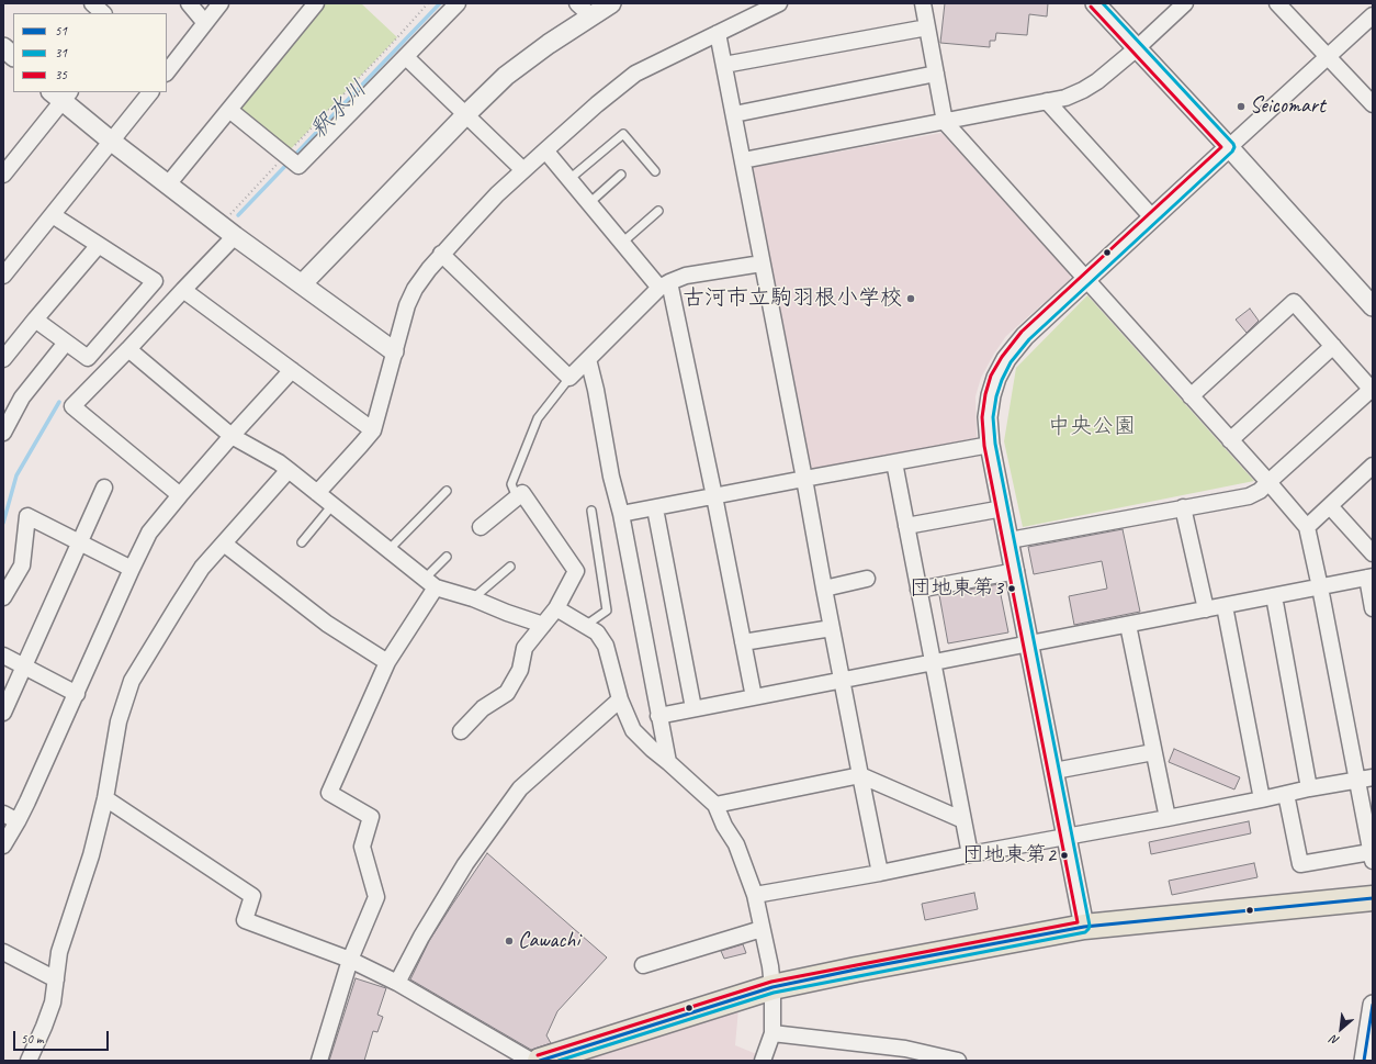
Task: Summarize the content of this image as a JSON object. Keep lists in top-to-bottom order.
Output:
{
  "water": ["釈水川"],
  "parks": ["中央公園"],
  "places": [
    "Seicomart",
    "古河市立駒羽根小学校",
    "団地東第3",
    "団地東第2",
    "Cawachi"
  ],
  "lines": ["transit line 31", "transit line 35", "transit line 51"],
  "legend": ["51", "31", "35"],
  "scale_bar": "50 m",
  "north": "bottom left"
}
